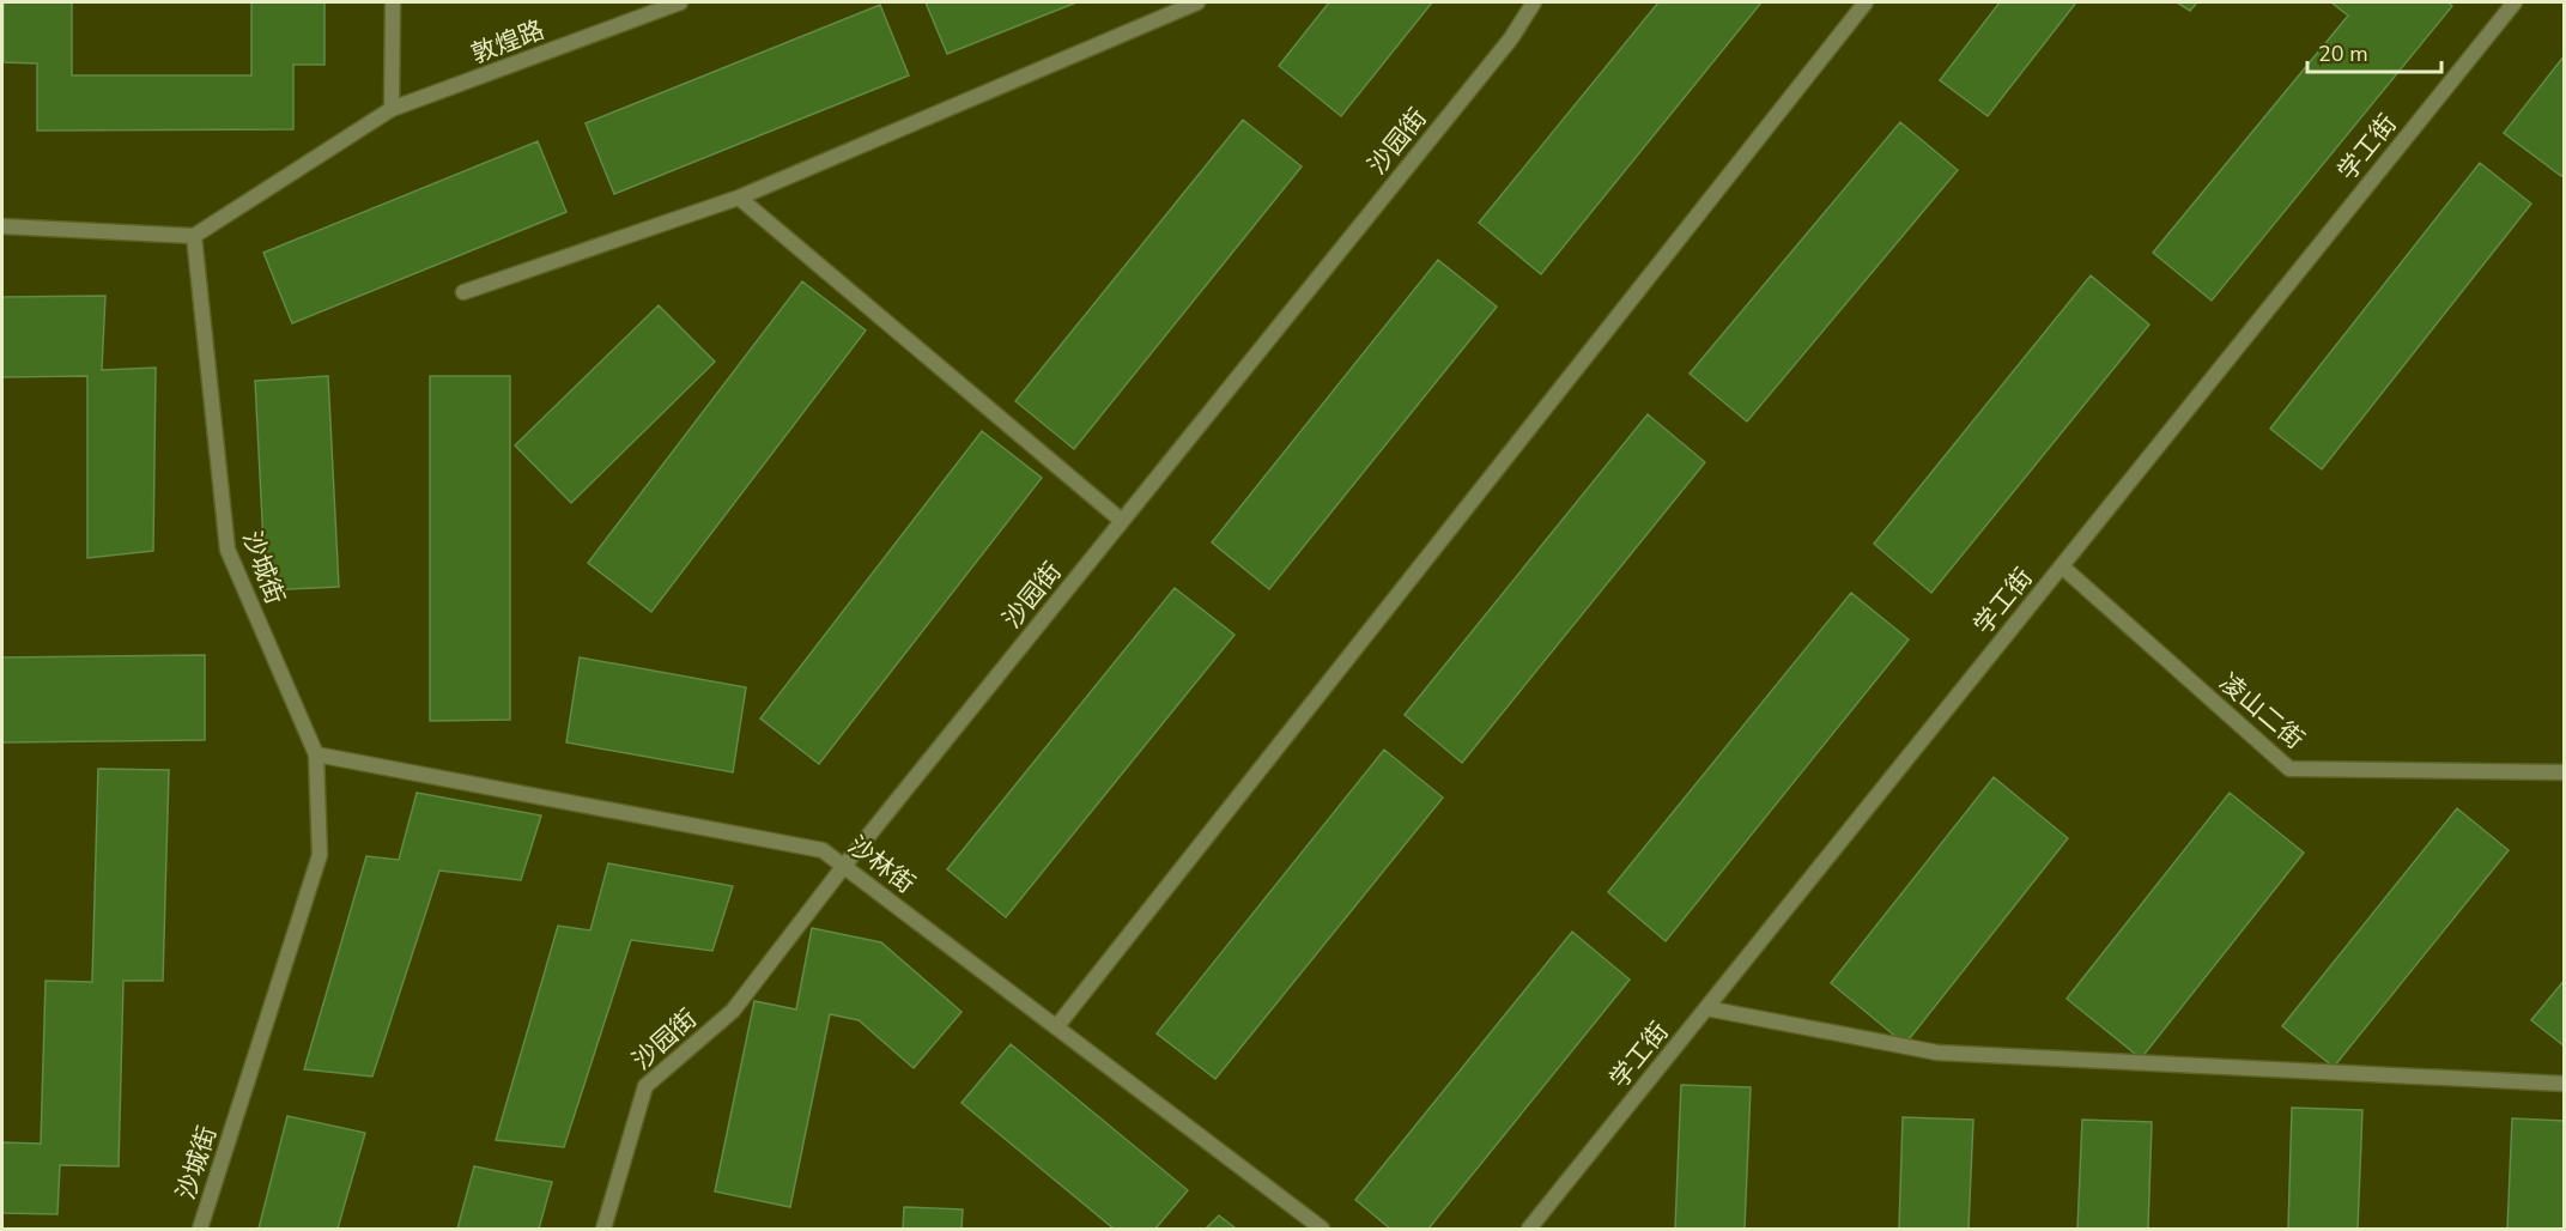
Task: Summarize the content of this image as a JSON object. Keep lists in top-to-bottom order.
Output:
{
  "streets": {
    "street": [
      "敦煌路",
      "沙园街",
      "学工街",
      "沙城街",
      "凌山二街",
      "沙林街"
    ]
  },
  "crossings": [
    ["沙园街", "沙林街"],
    ["学工街", "凌山二街"],
    ["沙城街", "沙林街"]
  ],
  "scale_bar": "20 m"
}
